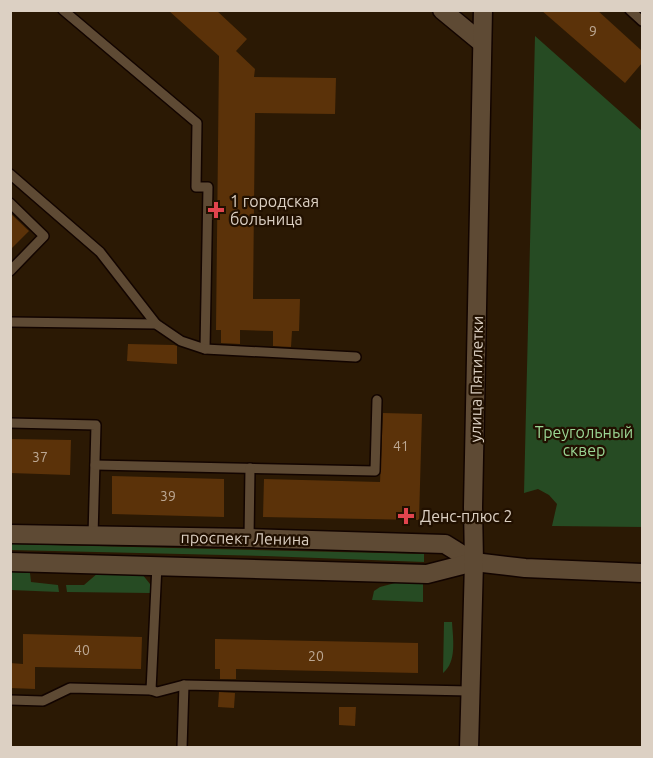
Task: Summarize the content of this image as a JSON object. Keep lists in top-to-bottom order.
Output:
{
  "streets": {
    "main road": ["улица Пятилетки", "проспект Ленина"]
  },
  "crossings": [
    ["улица Пятилетки", "проспект Ленина"]
  ],
  "parks": ["Треугольный сквер"],
  "places": {
    "health": ["1 городская больница", "Денс-плюс 2"]
  },
  "house_numbers": [
    "9",
    "41",
    "37",
    "39",
    "40",
    "20"
  ]
}
